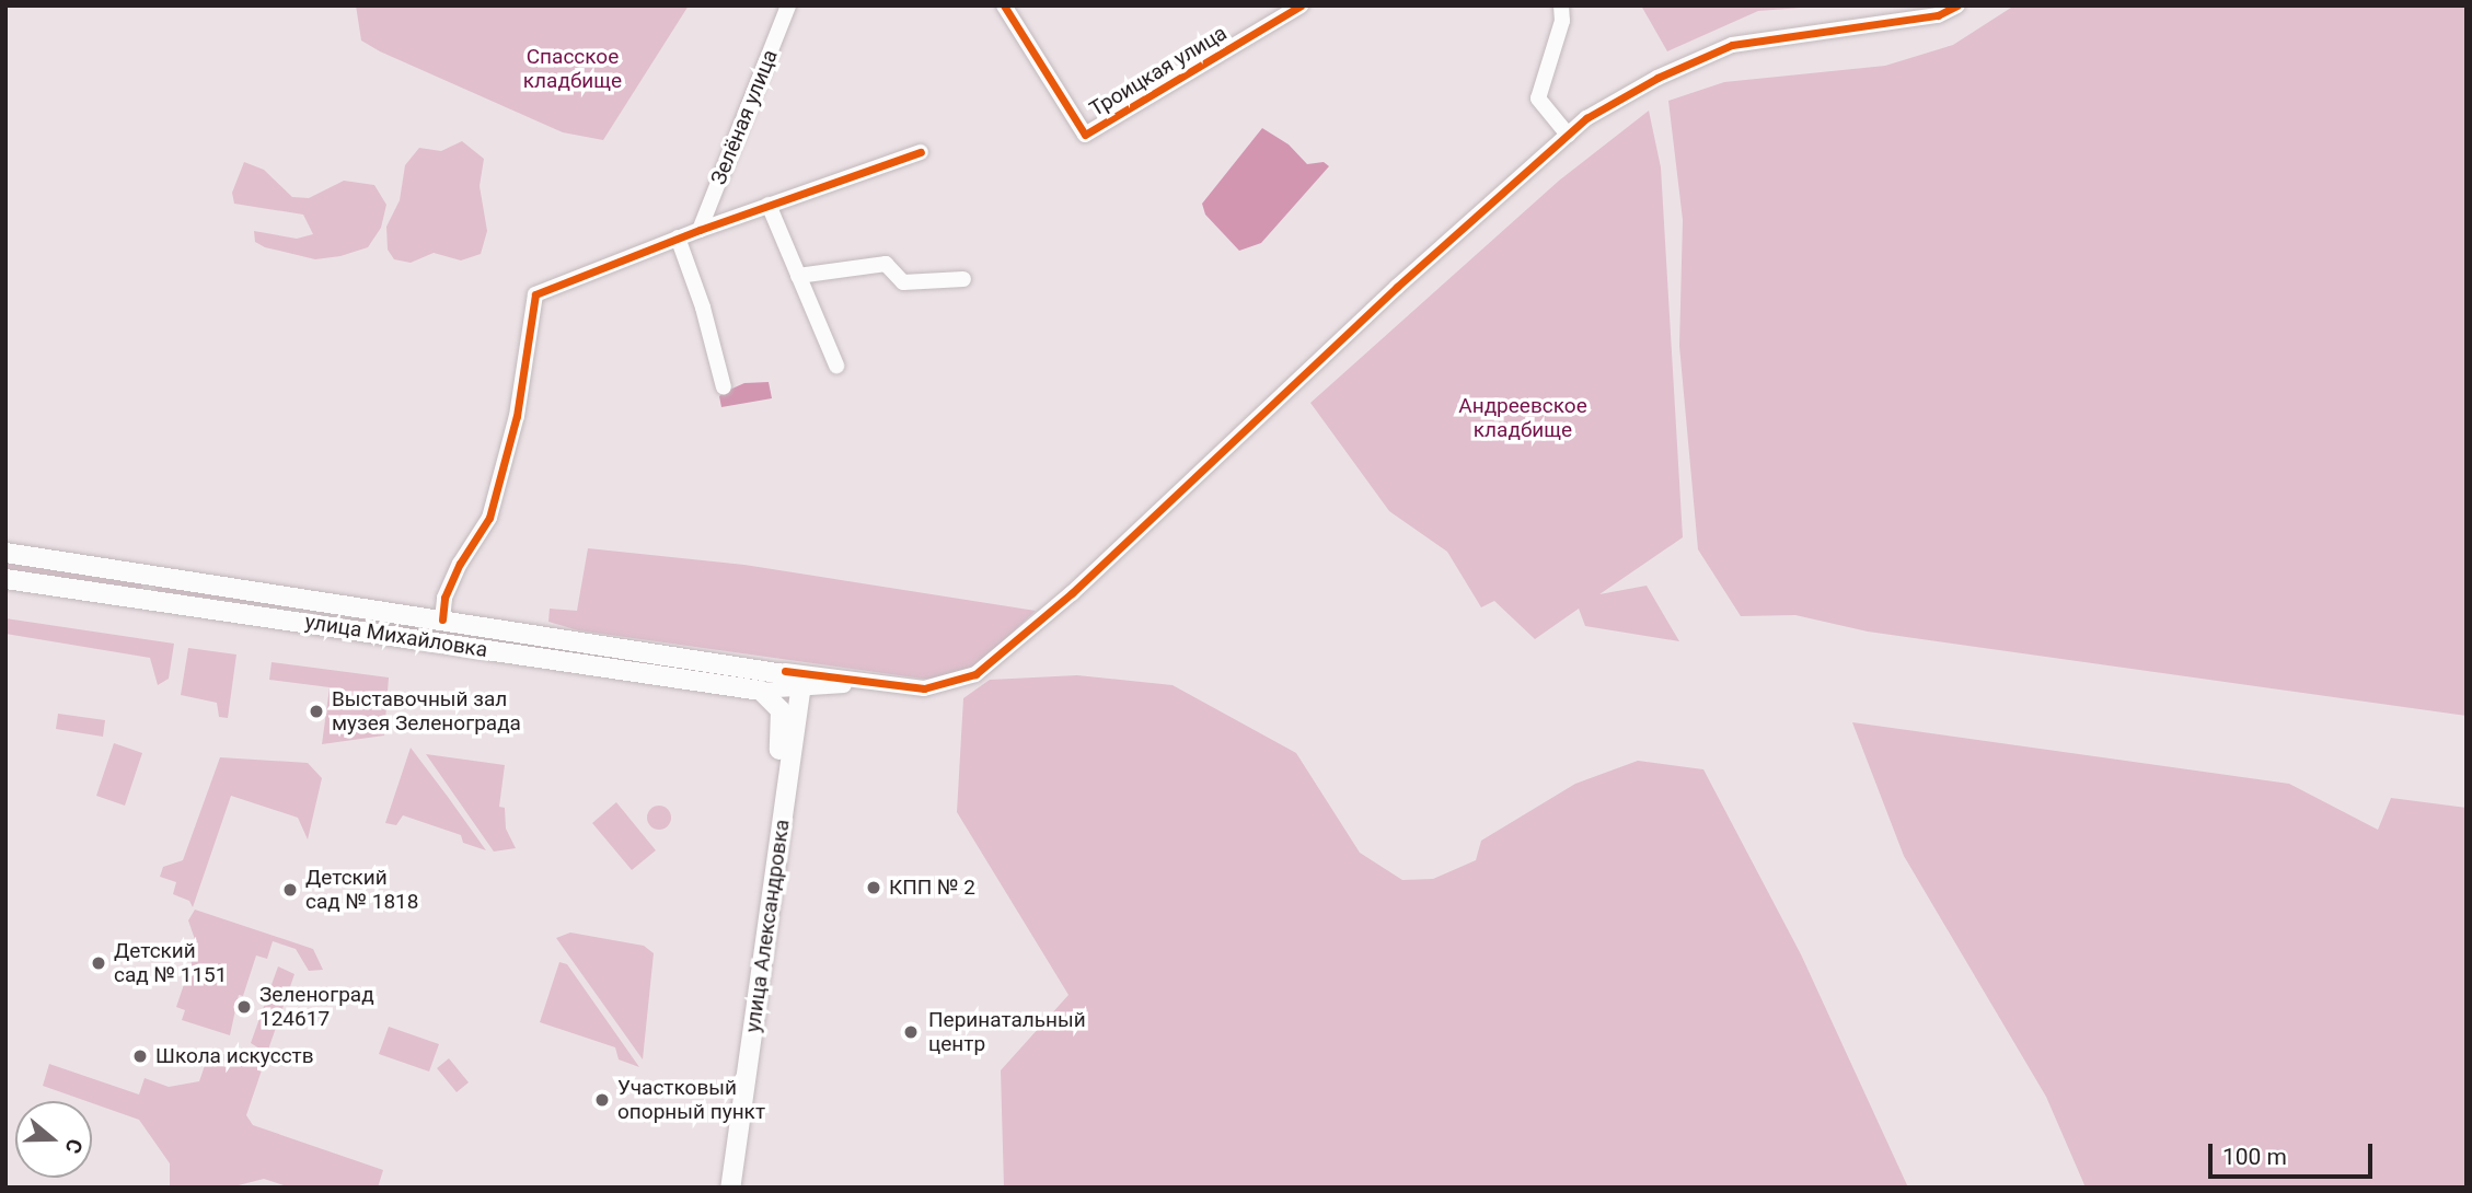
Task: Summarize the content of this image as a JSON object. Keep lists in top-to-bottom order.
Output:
{
  "streets": {
    "main road": ["улица Михайловка", "улица Александровка"],
    "street": ["Троицкая улица", "Зелёная улица"]
  },
  "crossings": [
    ["улица Михайловка", "улица Александровка"]
  ],
  "parks": ["Спасское кладбище", "Андреевское кладбище"],
  "places": [
    "Выставочный зал музея Зеленограда",
    "КПП № 2",
    "Детский сад № 1818",
    "Детский сад № 1151",
    "Зеленоград 124617",
    "Перинатальный центр",
    "Школа искусств",
    "Участковый опорный пункт"
  ],
  "scale_bar": "100 m",
  "north": "right"
}
